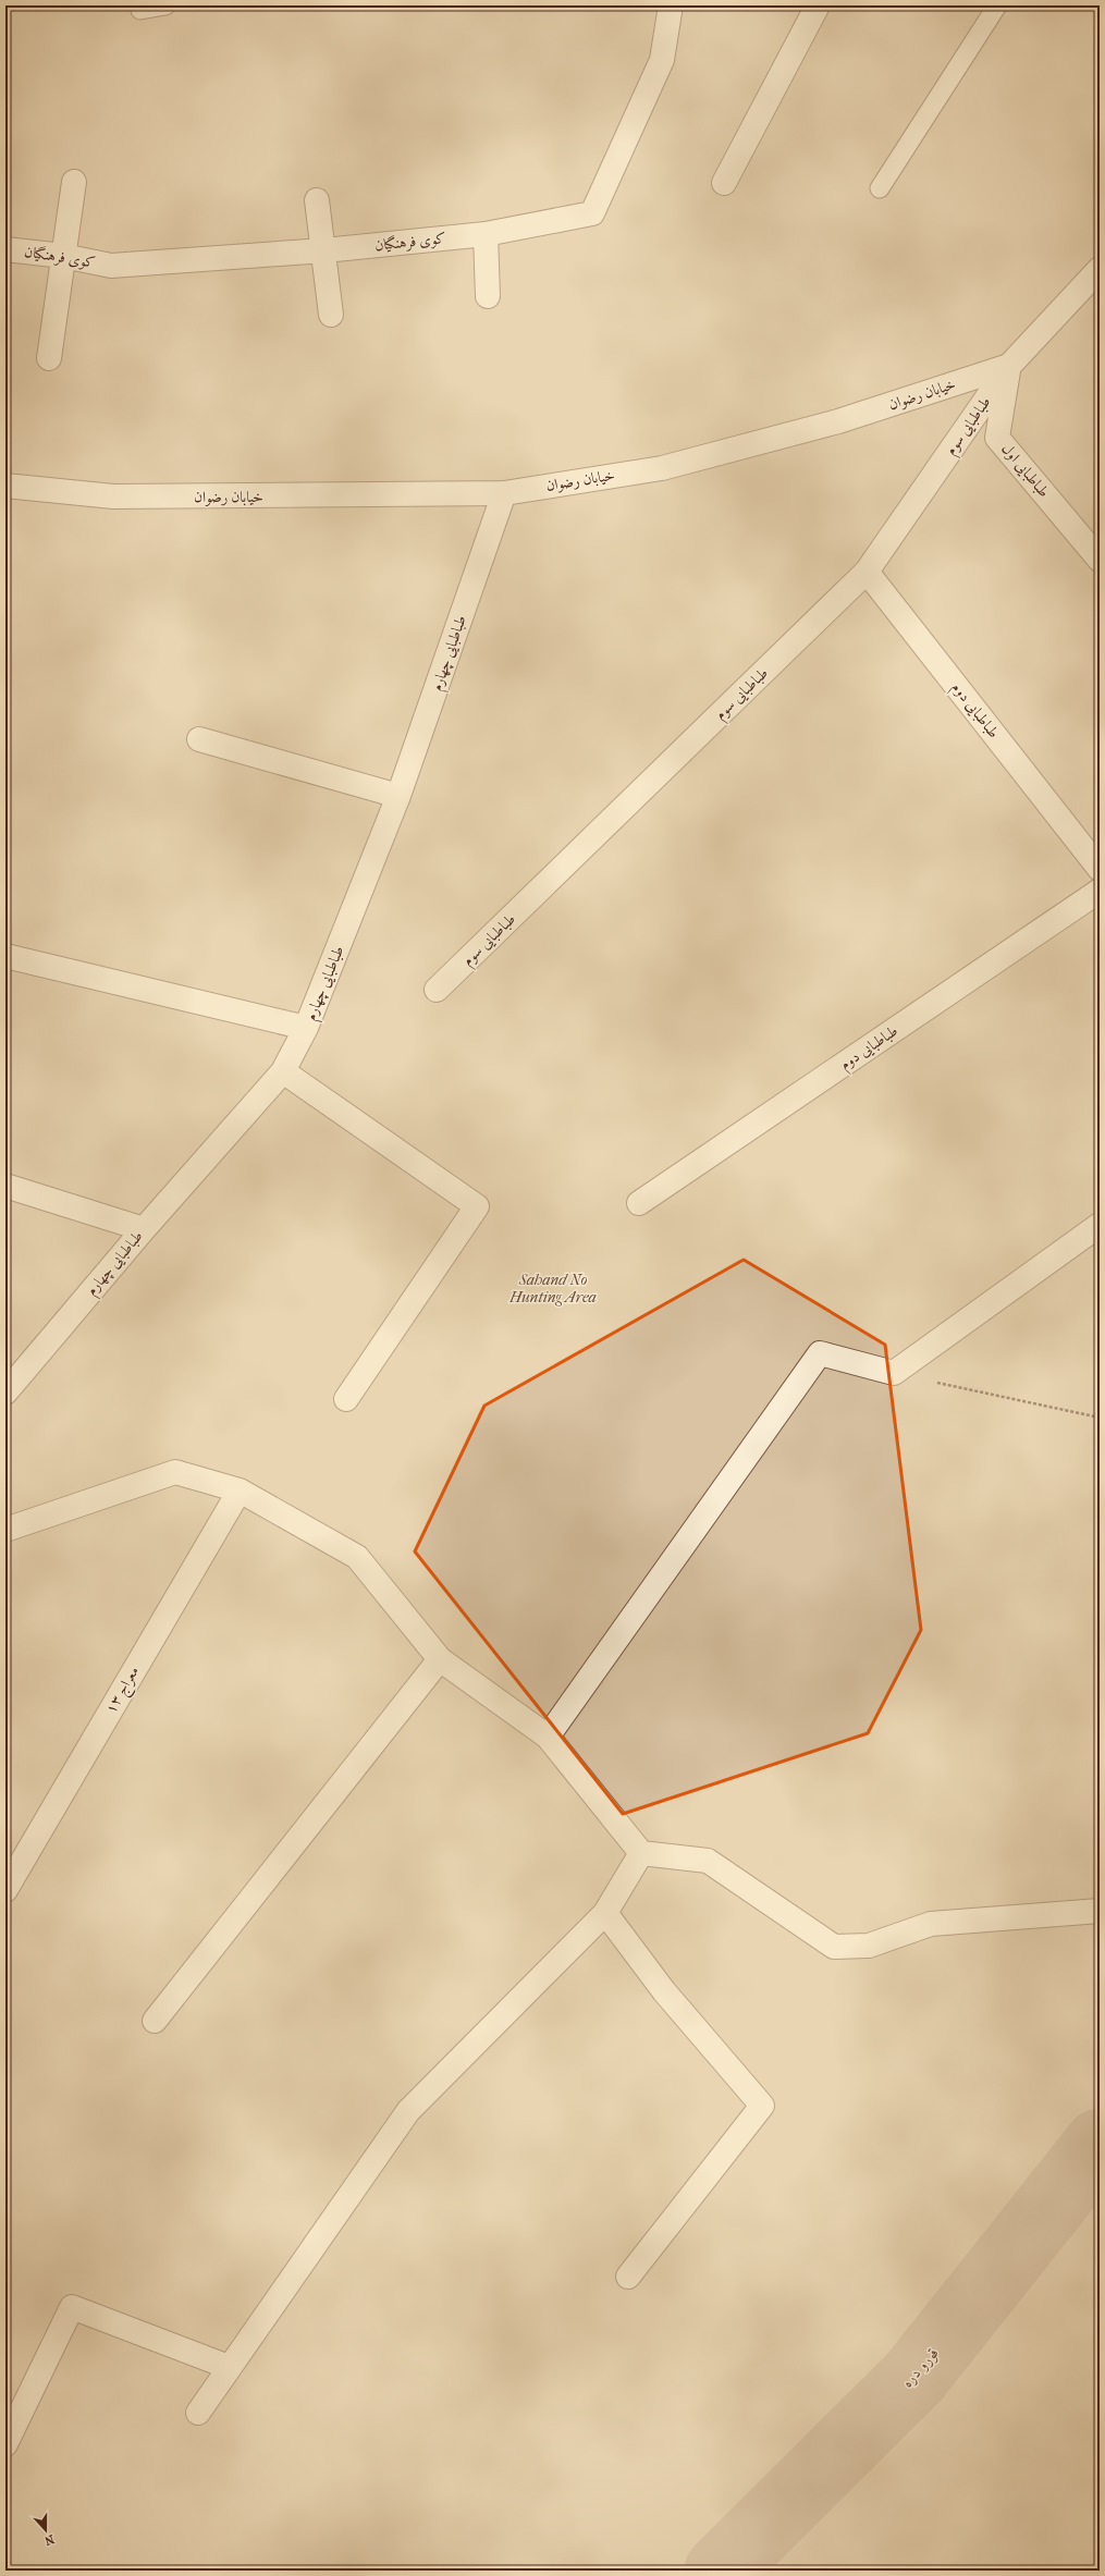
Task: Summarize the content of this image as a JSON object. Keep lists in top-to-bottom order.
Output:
{
  "streets": {
    "street": [
      "کوی فرهنگیان",
      "خیابان رضوان",
      "طباطبایی سوم",
      "طباطبایی اول",
      "طباطبایی چهارم",
      "طباطبایی دوم",
      "معراج ۱۳"
    ]
  },
  "crossings": [
    ["خیابان رضوان", "طباطبایی سوم"],
    ["خیابان رضوان", "طباطبایی اول"],
    ["خیابان رضوان", "طباطبایی چهارم"],
    ["طباطبایی سوم", "طباطبایی اول"],
    ["طباطبایی سوم", "طباطبایی دوم"]
  ],
  "water": ["قورو دره"],
  "parks": ["Sahand No Hunting Area"],
  "north": "bottom"
}
